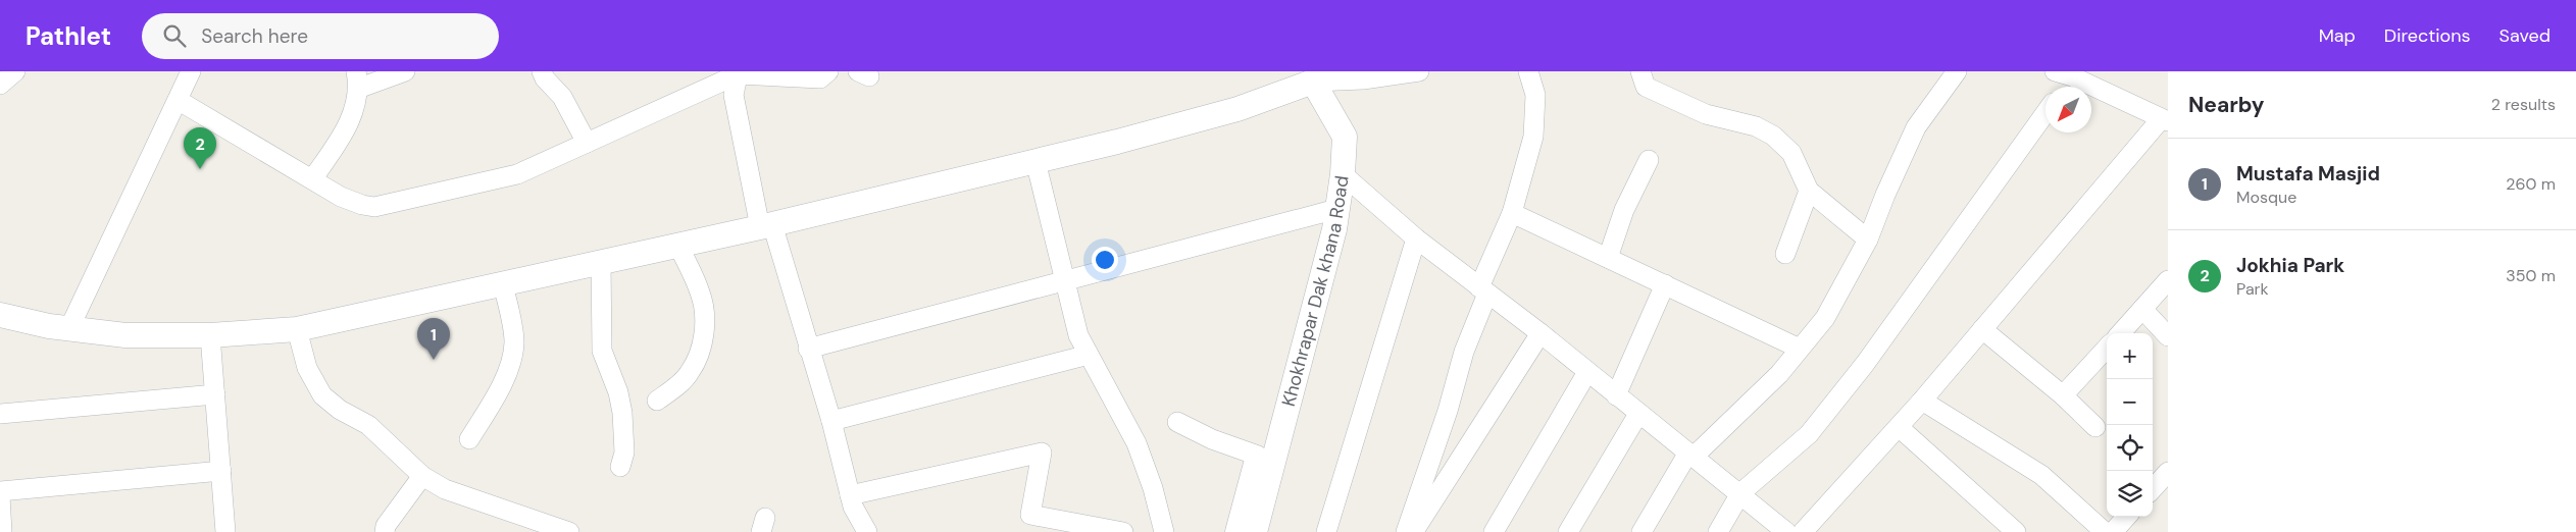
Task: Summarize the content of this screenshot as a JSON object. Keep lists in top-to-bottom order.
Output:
{
  "streets": {
    "street": ["Khokhrapar Dak khana Road"]
  },
  "north": "bottom left",
  "page": {
    "header": "Pathlet",
    "search": "Search here",
    "nav": ["Map", "Directions", "Saved"],
    "heading": ["Nearby", "2 results"],
    "pins": ["2", "1"],
    "list": [
      {
        "mark": "1",
        "name": "Mustafa Masjid",
        "note": "Mosque",
        "value": "260 m"
      },
      {
        "mark": "2",
        "name": "Jokhia Park",
        "note": "Park",
        "value": "350 m"
      }
    ],
    "map_buttons": ["+", "−"]
  }
}
